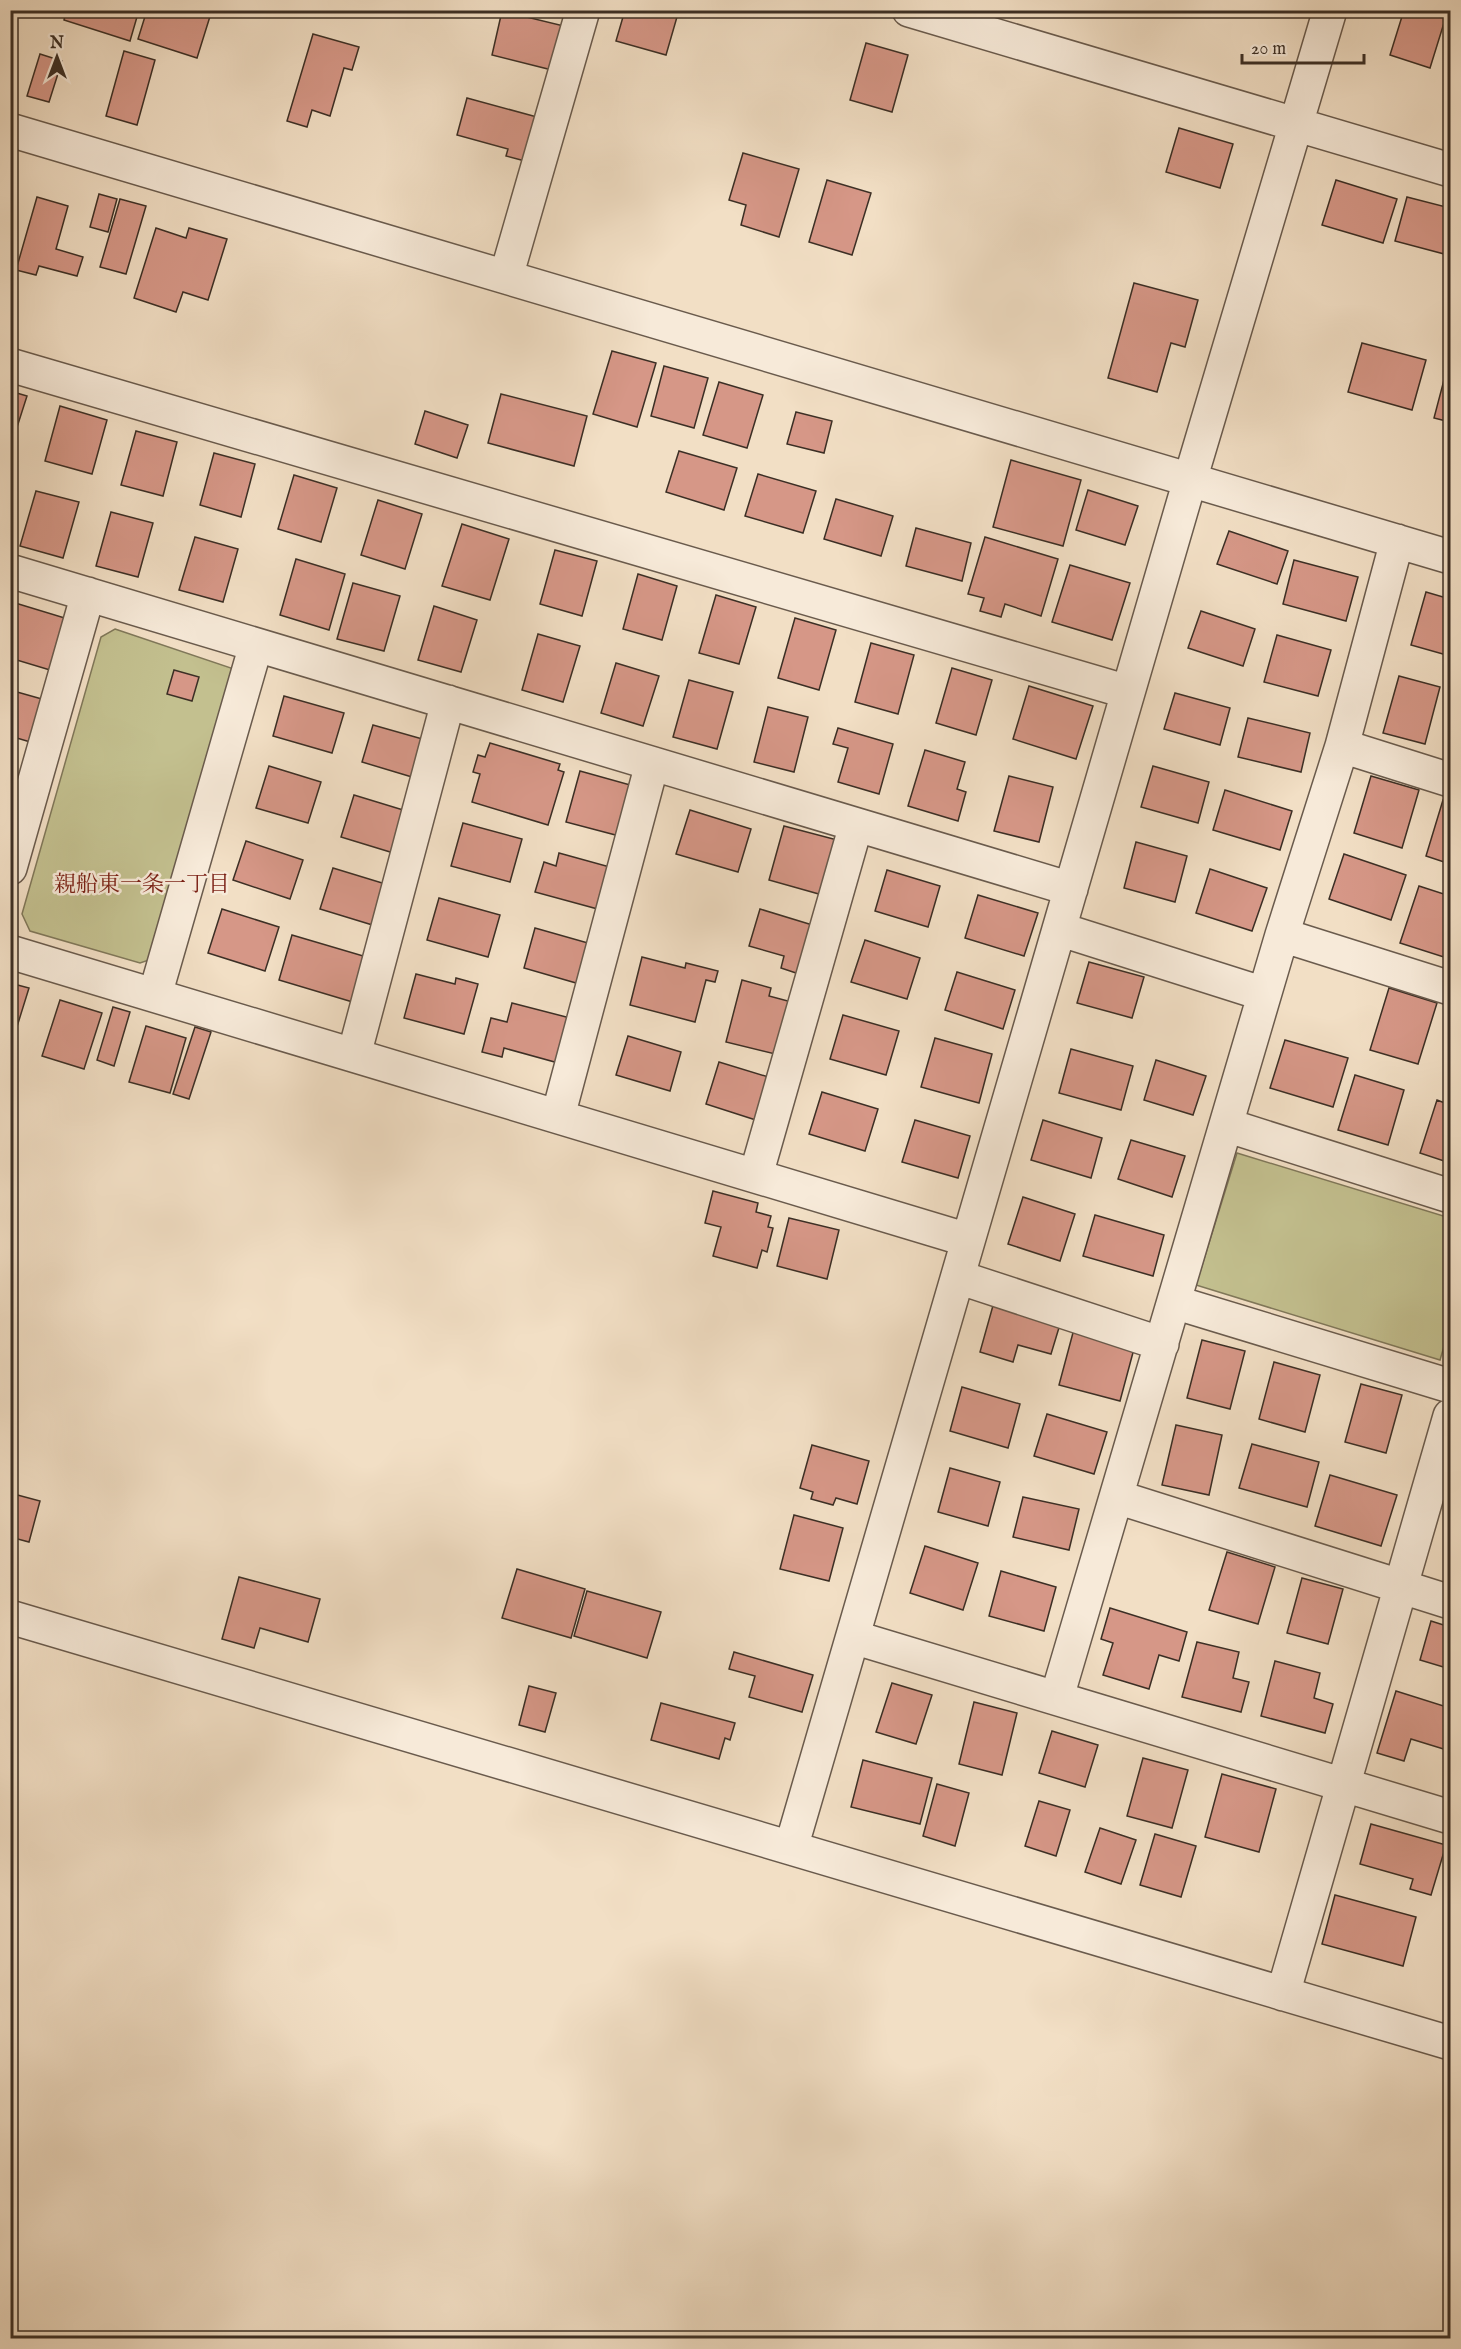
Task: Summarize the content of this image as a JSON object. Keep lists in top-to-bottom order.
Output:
{
  "districts": ["親船東一条一丁目"],
  "scale_bar": "20 m",
  "north": "top"
}
